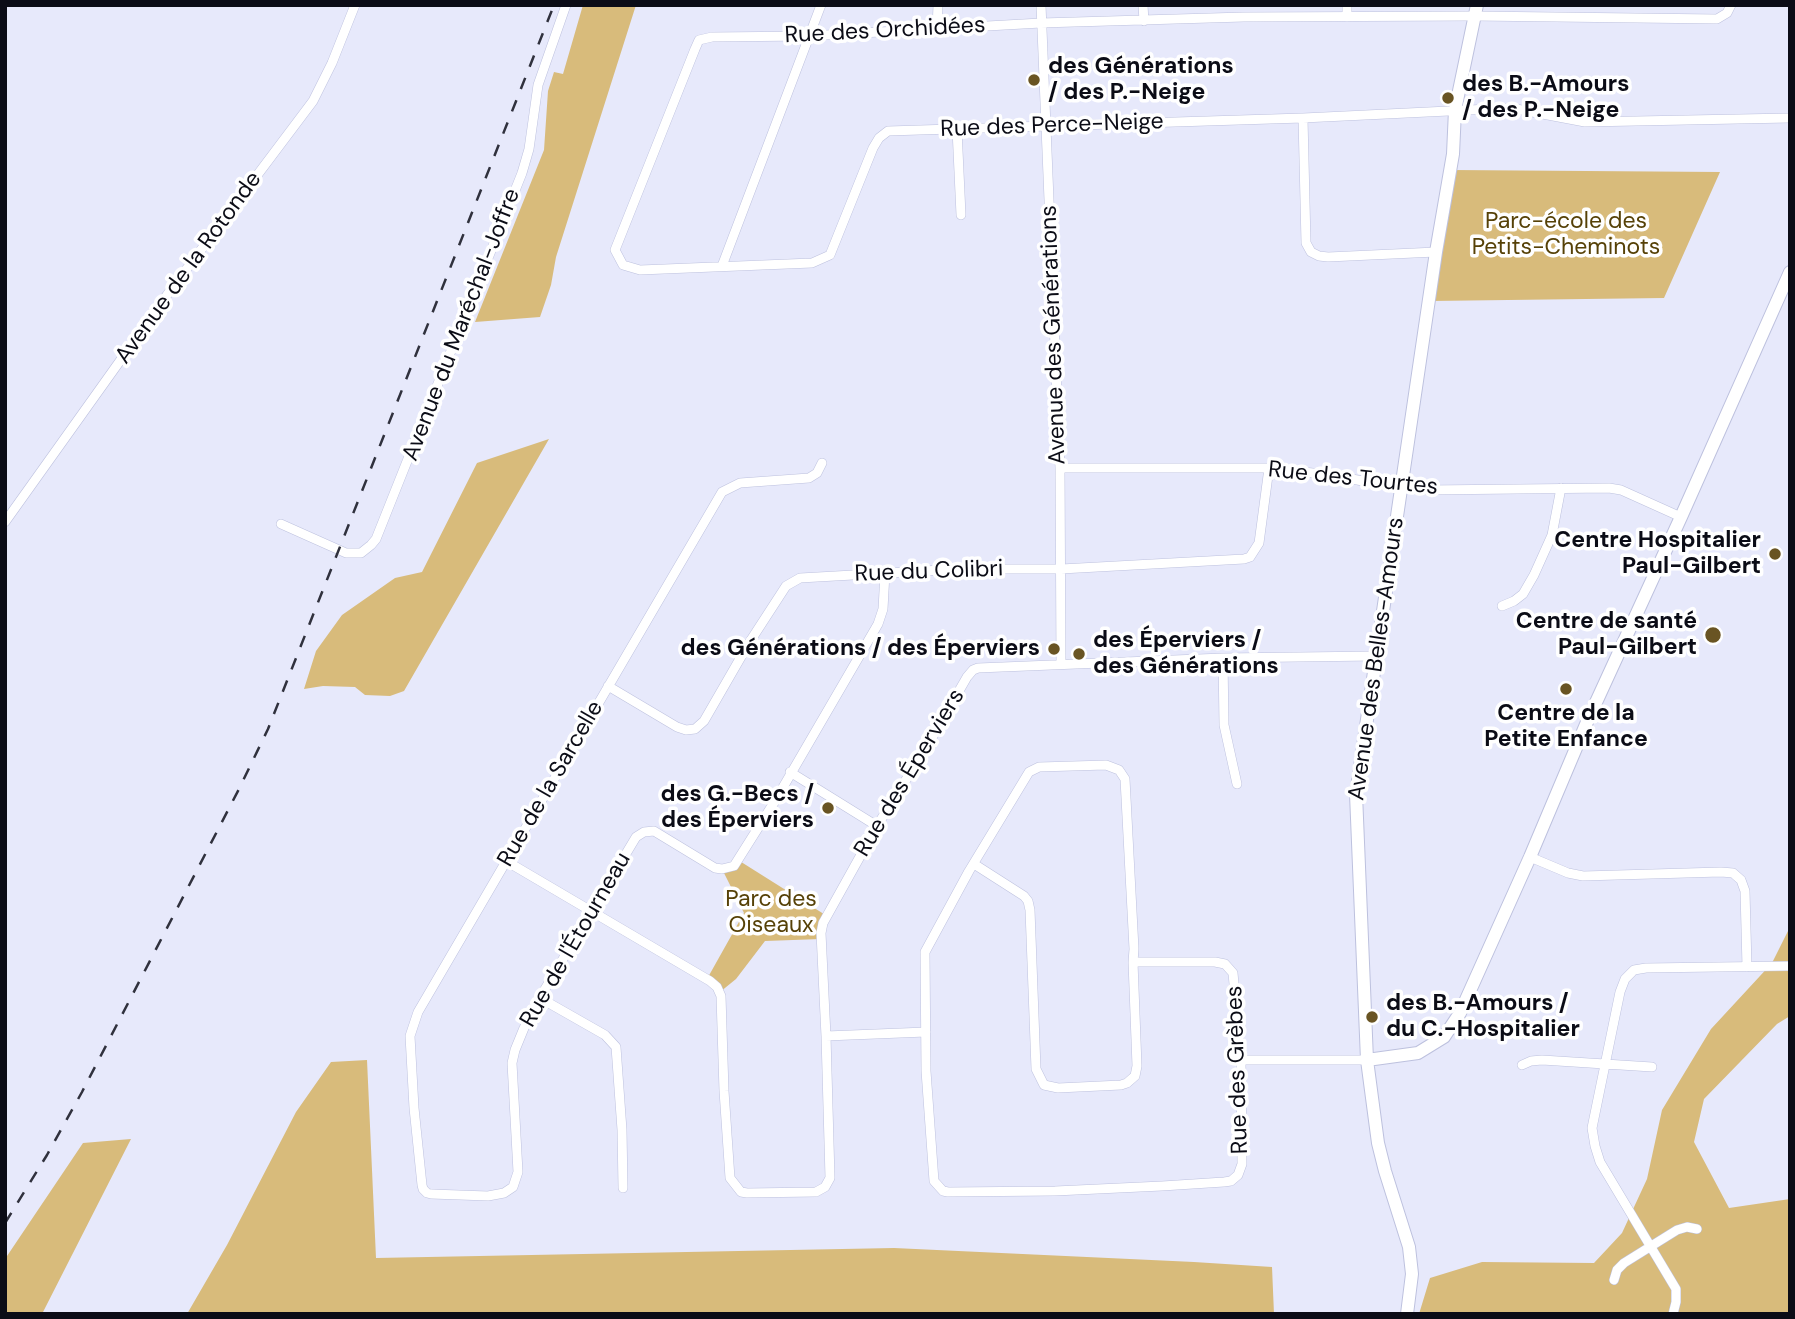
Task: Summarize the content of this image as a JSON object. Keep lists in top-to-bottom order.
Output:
{
  "streets": {
    "street": [
      "Rue des Orchidées",
      "Rue des Perce-Neige",
      "Avenue de la Rotonde",
      "Avenue du Maréchal-Joffre",
      "Avenue des Générations",
      "Rue des Tourtes",
      "Rue du Colibri",
      "Avenue des Belles-Amours",
      "Rue des Éperviers",
      "Rue de la Sarcelle",
      "Rue de l'Étourneau",
      "Rue des Grèbes"
    ]
  },
  "crossings": [
    ["Rue des Orchidées", "Rue des Perce-Neige"],
    ["Rue des Orchidées", "Avenue des Générations"],
    ["Rue des Orchidées", "Avenue des Belles-Amours"],
    ["Rue des Perce-Neige", "Avenue des Générations"],
    ["Rue des Perce-Neige", "Avenue des Belles-Amours"],
    ["Avenue des Générations", "Rue des Tourtes"],
    ["Avenue des Générations", "Rue du Colibri"],
    ["Avenue des Générations", "Rue des Éperviers"],
    ["Rue des Tourtes", "Rue du Colibri"],
    ["Rue des Tourtes", "Avenue des Belles-Amours"],
    ["Rue du Colibri", "Rue de la Sarcelle"],
    ["Rue du Colibri", "Rue de l'Étourneau"],
    ["Avenue des Belles-Amours", "Rue des Éperviers"],
    ["Rue des Éperviers", "Rue de l'Étourneau"],
    ["Rue de la Sarcelle", "Rue de l'Étourneau"]
  ],
  "parks": ["Parc-école des Petits-Cheminots", "Parc des Oiseaux"],
  "places": [
    "des Générations / des P.-Neige",
    "des B.-Amours / des P.-Neige",
    "Centre Hospitalier Paul-Gilbert",
    "Centre de santé Paul-Gilbert",
    "des Générations / des Éperviers",
    "des Éperviers / des Générations",
    "Centre de la Petite Enfance",
    "des G.-Becs / des Éperviers",
    "des B.-Amours / du C.-Hospitalier"
  ]
}
